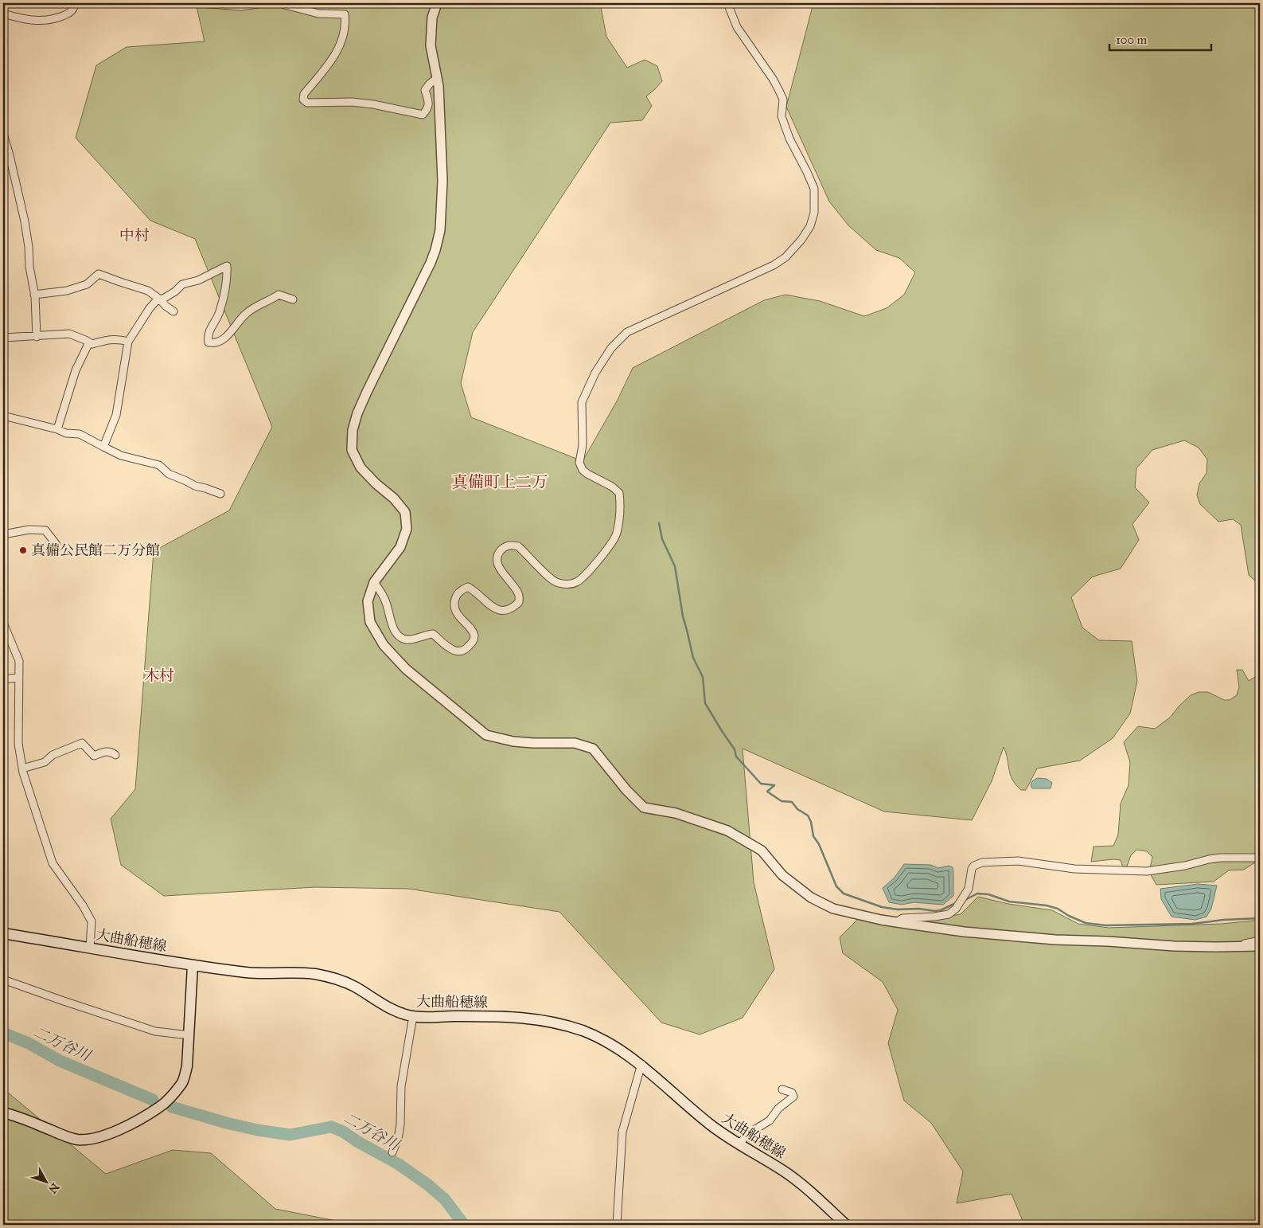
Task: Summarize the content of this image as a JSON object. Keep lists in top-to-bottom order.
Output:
{
  "streets": {
    "main road": ["大曲船穂線"]
  },
  "districts": ["中村", "真備町上二万", "木村"],
  "water": ["二万谷川"],
  "places": ["真備公民館二万分館"],
  "scale_bar": "100 m",
  "north": "bottom right"
}
